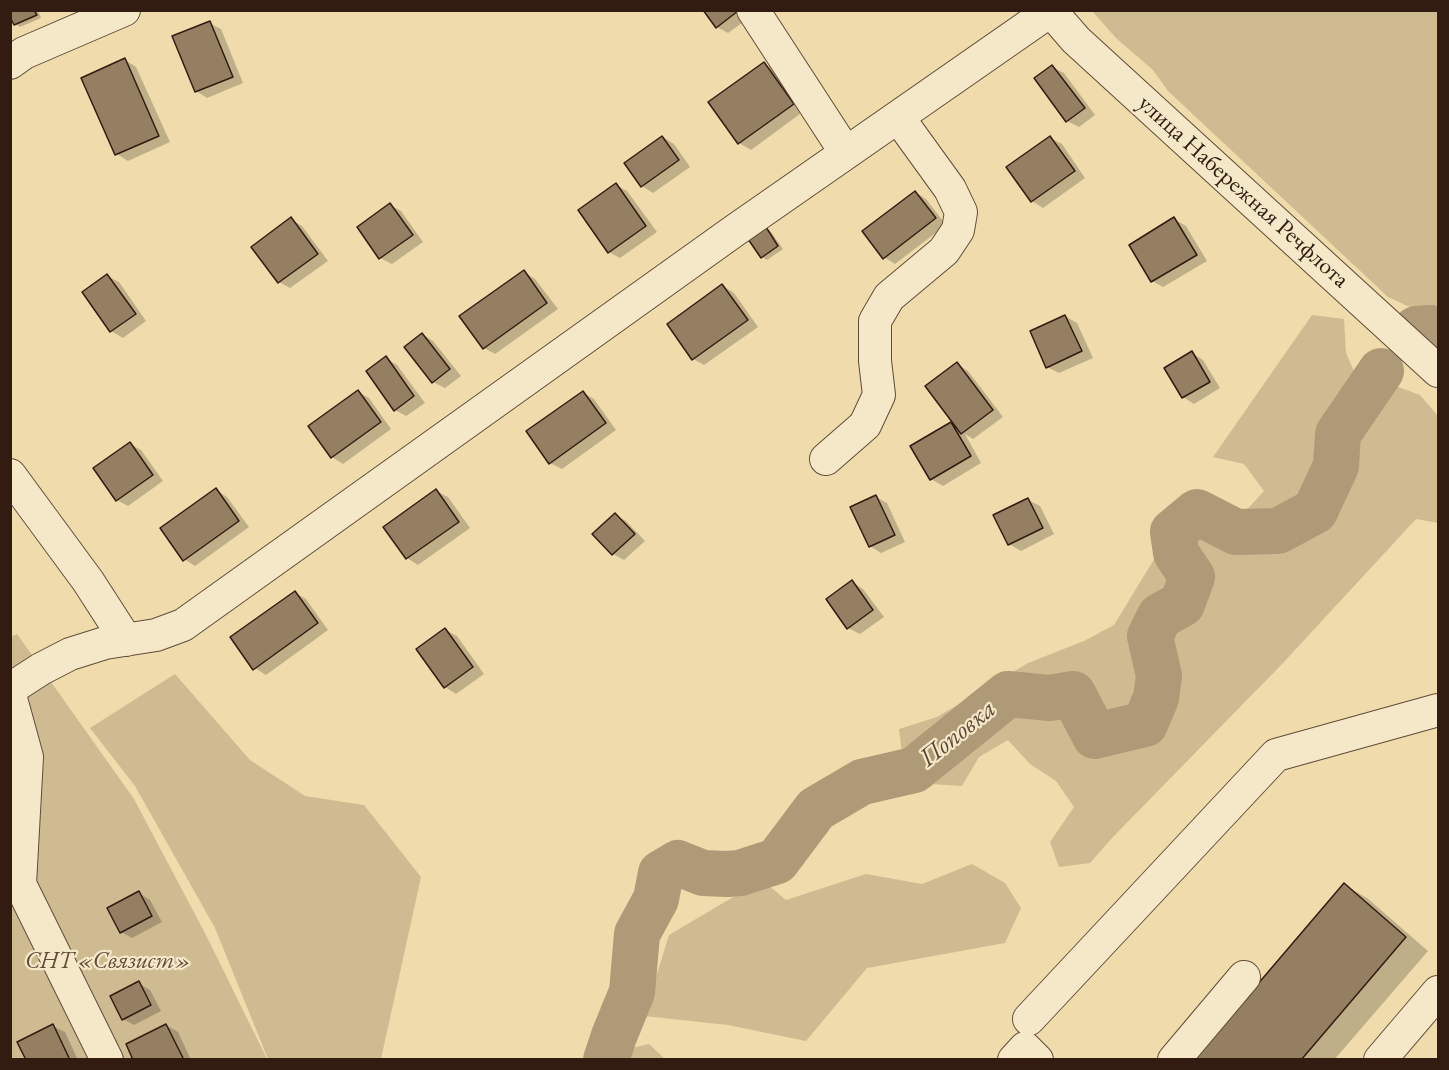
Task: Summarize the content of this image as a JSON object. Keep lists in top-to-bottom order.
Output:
{
  "streets": {
    "street": ["улица Набережная Речфлота"]
  },
  "water": ["Поповка"],
  "parks": ["СНТ «Связист»"]
}
